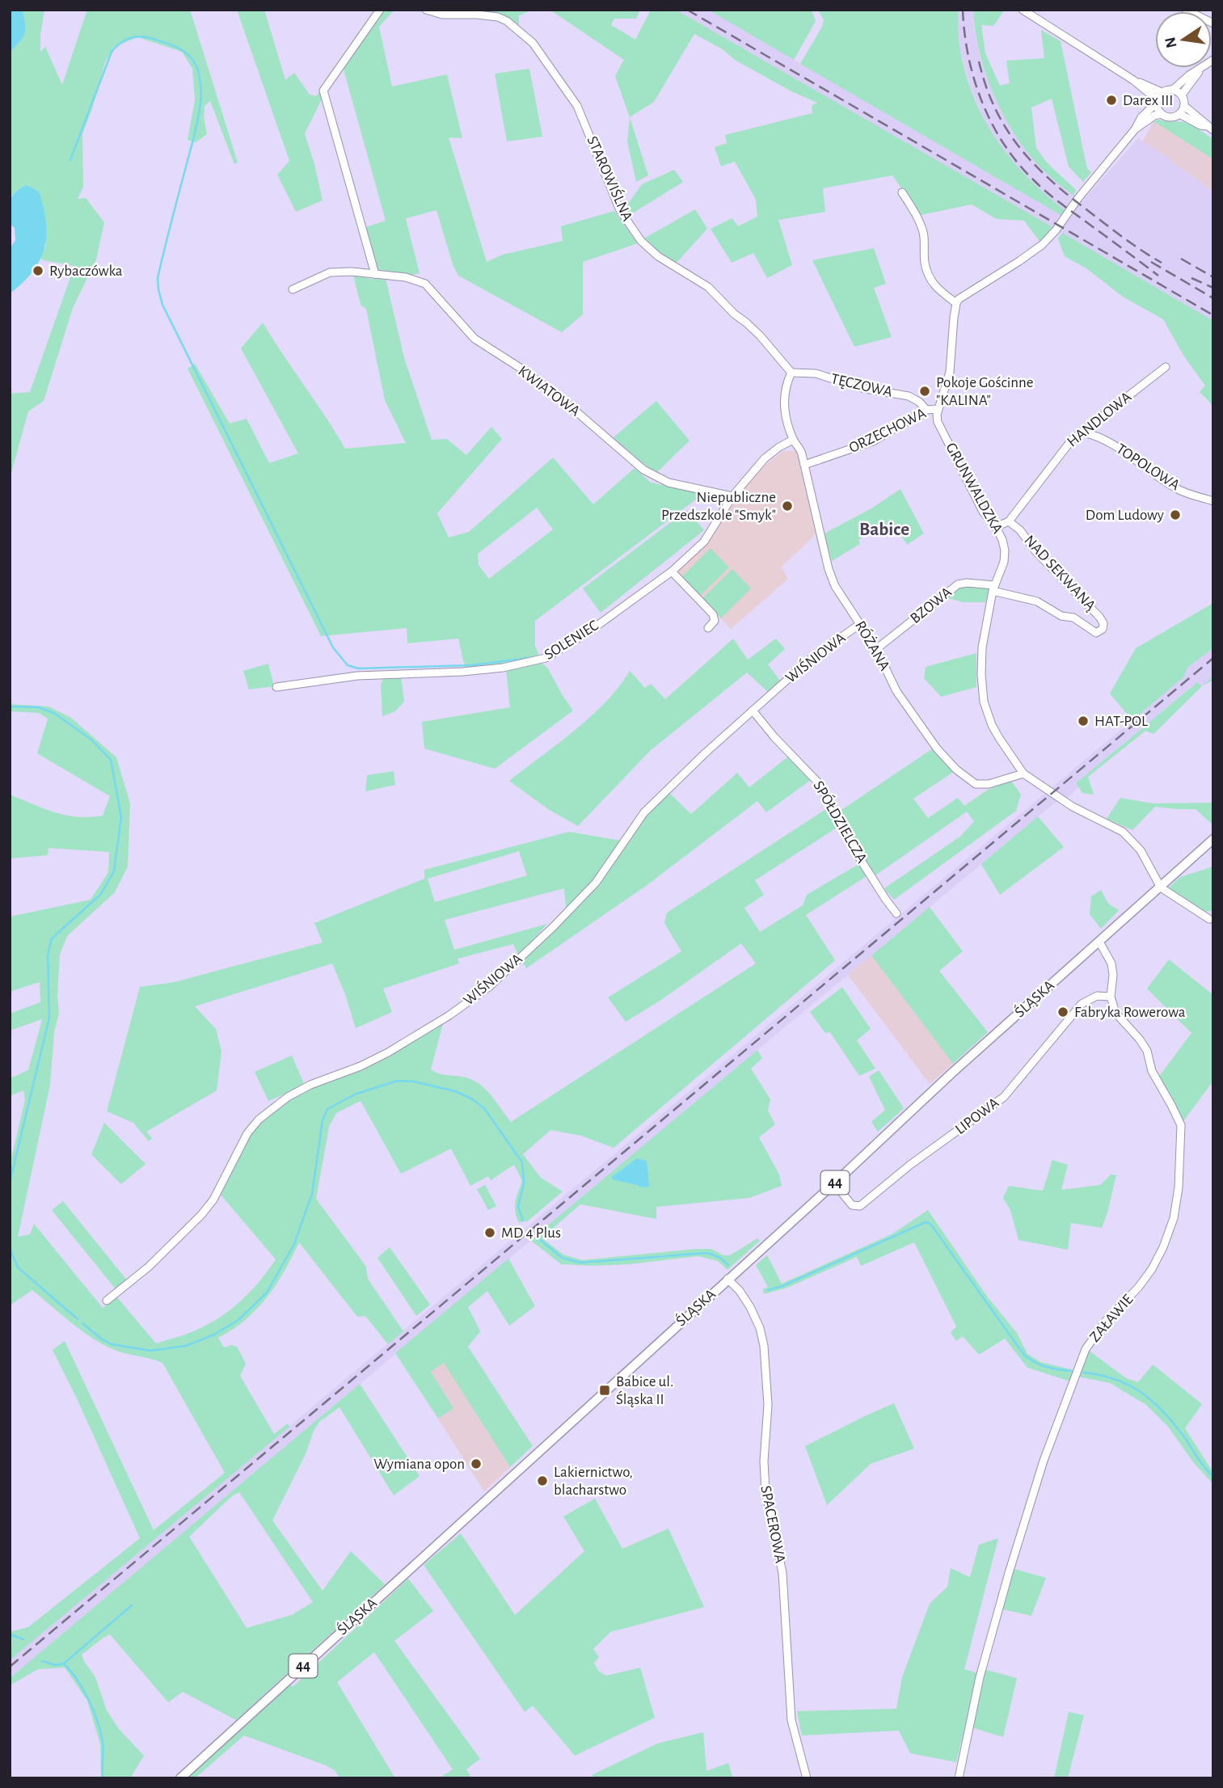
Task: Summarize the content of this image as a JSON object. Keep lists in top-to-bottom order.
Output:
{
  "streets": {
    "main road": ["ŚLĄSKA", "44"],
    "street": [
      "STAROWIŚLNA",
      "TĘCZOWA",
      "KWIATOWA",
      "HANDLOWA",
      "ORZECHOWA",
      "TOPOLOWA",
      "GRUNWALDZKA",
      "NAD SEKWANĄ",
      "BZOWA",
      "SOLENIEC",
      "RÓŻANA",
      "WIŚNIOWA",
      "SPÓŁDZIELCZA",
      "LIPOWA",
      "ZAŁAWIE",
      "SPACEROWA"
    ]
  },
  "crossings": [
    ["STAROWIŚLNA", "TĘCZOWA"],
    ["TĘCZOWA", "ORZECHOWA"],
    ["KWIATOWA", "SOLENIEC"],
    ["HANDLOWA", "TOPOLOWA"],
    ["HANDLOWA", "GRUNWALDZKA"],
    ["HANDLOWA", "NAD SEKWANĄ"],
    ["ORZECHOWA", "GRUNWALDZKA"],
    ["ORZECHOWA", "RÓŻANA"],
    ["GRUNWALDZKA", "BZOWA"],
    ["GRUNWALDZKA", "RÓŻANA"],
    ["GRUNWALDZKA", "ŚLĄSKA"],
    ["NAD SEKWANĄ", "BZOWA"],
    ["BZOWA", "RÓŻANA"],
    ["SOLENIEC", "RÓŻANA"],
    ["RÓŻANA", "WIŚNIOWA"],
    ["WIŚNIOWA", "SPÓŁDZIELCZA"],
    ["ŚLĄSKA", "LIPOWA"],
    ["ŚLĄSKA", "SPACEROWA"],
    ["LIPOWA", "ZAŁAWIE"]
  ],
  "districts": ["Babice"],
  "places": {
    "other": [
      "Darex III",
      "Rybaczówka",
      "Pokoje Gościnne \"KALINA\"",
      "Niepubliczne Przedszkole \"Smyk\"",
      "Dom Ludowy",
      "HAT-POL",
      "Fabryka Rowerowa",
      "MD 4 Plus",
      "Wymiana opon",
      "Lakiernictwo, blacharstwo"
    ],
    "transit": ["Babice ul. Śląska II"]
  },
  "north": "left"
}
